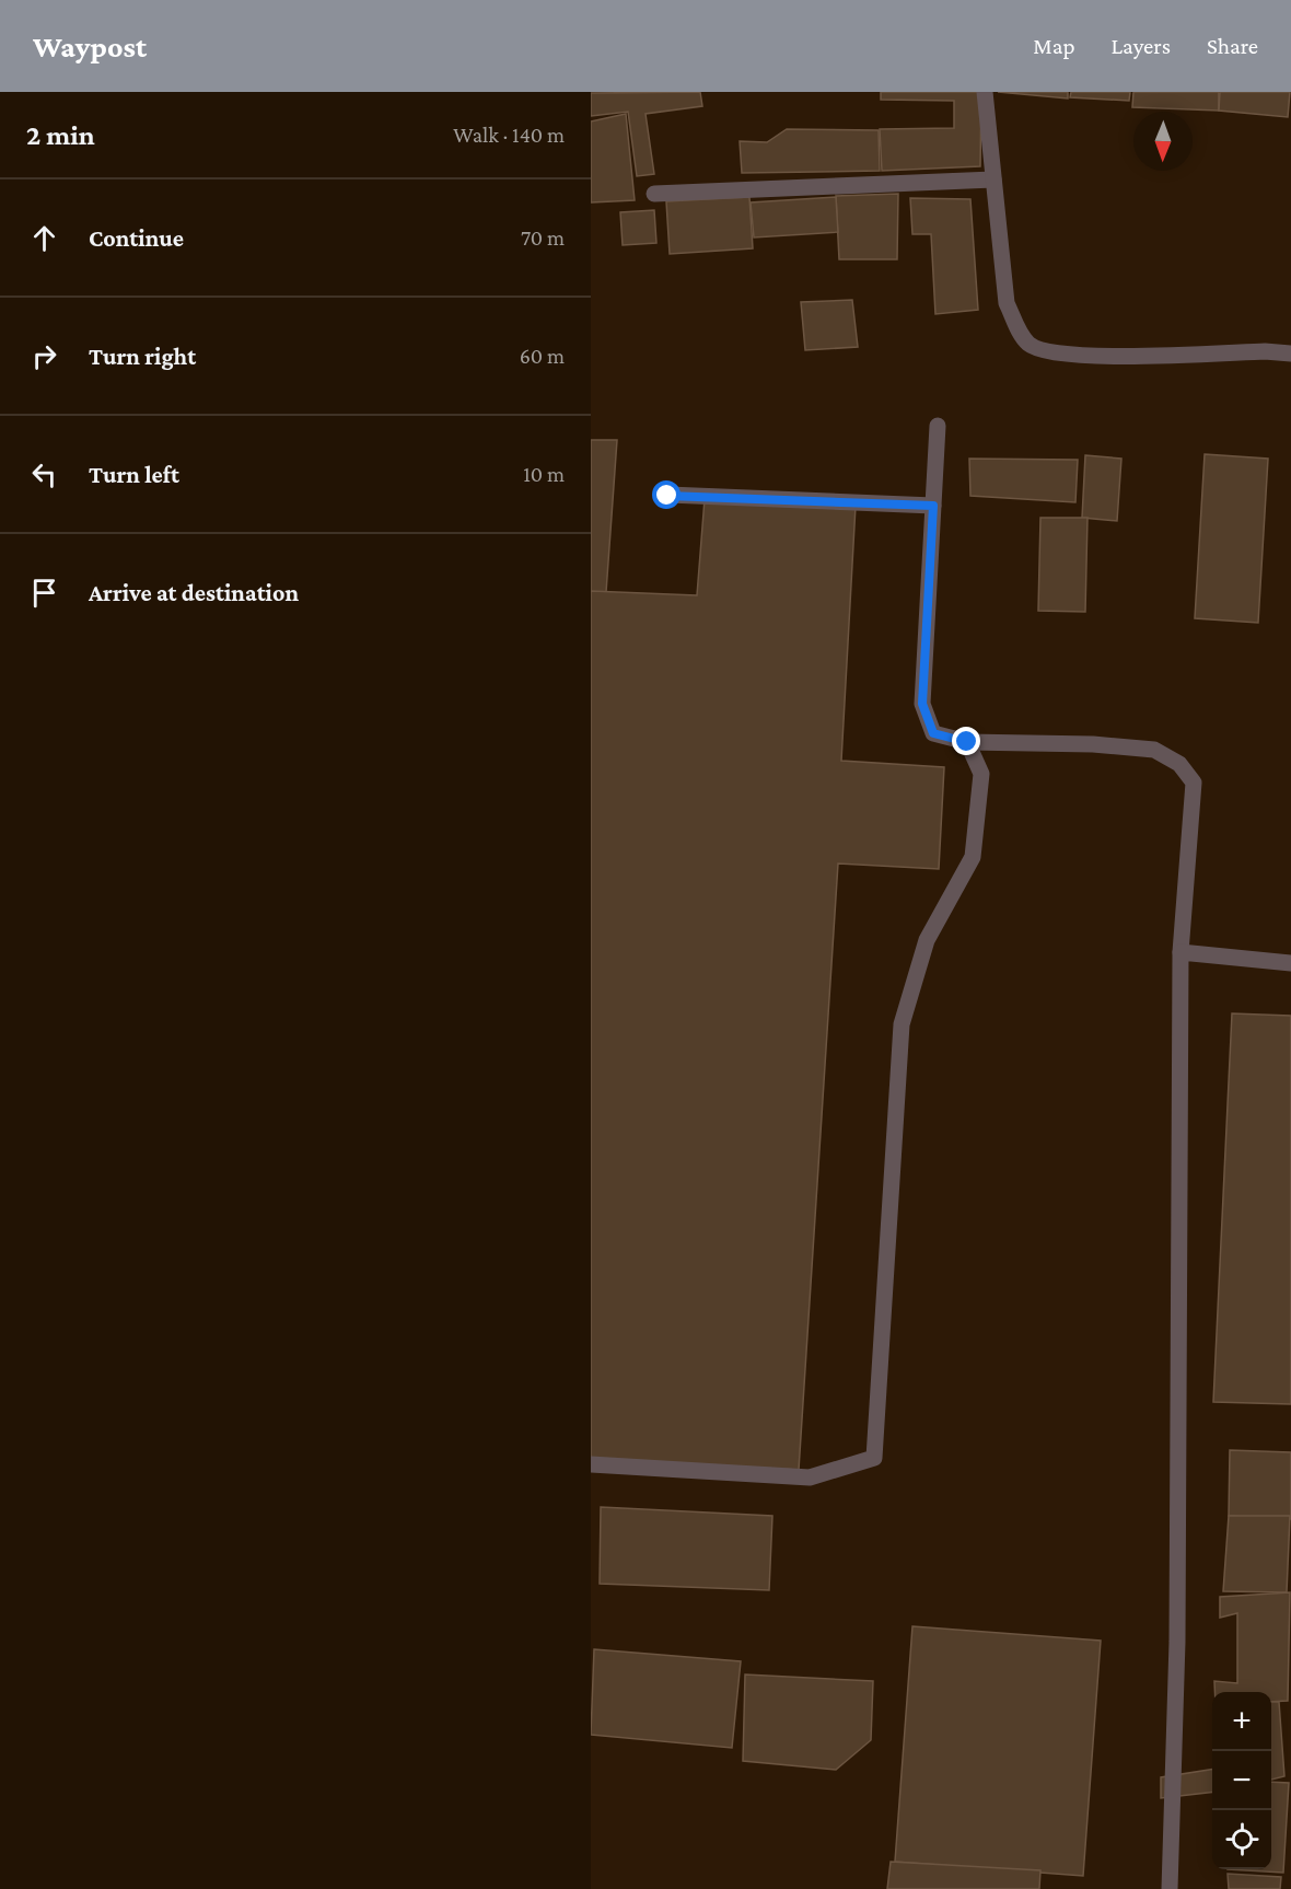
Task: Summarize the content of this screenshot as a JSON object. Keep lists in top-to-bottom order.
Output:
{
  "north": "bottom",
  "page": {
    "header": "Waypost",
    "nav": ["Map", "Layers", "Share"],
    "heading": ["2 min", "Walk · 140 m"],
    "list": [
      ["Continue", "70 m"],
      ["Turn right", "60 m"],
      ["Turn left", "10 m"],
      "Arrive at destination"
    ],
    "map_buttons": ["+", "−"]
  }
}
